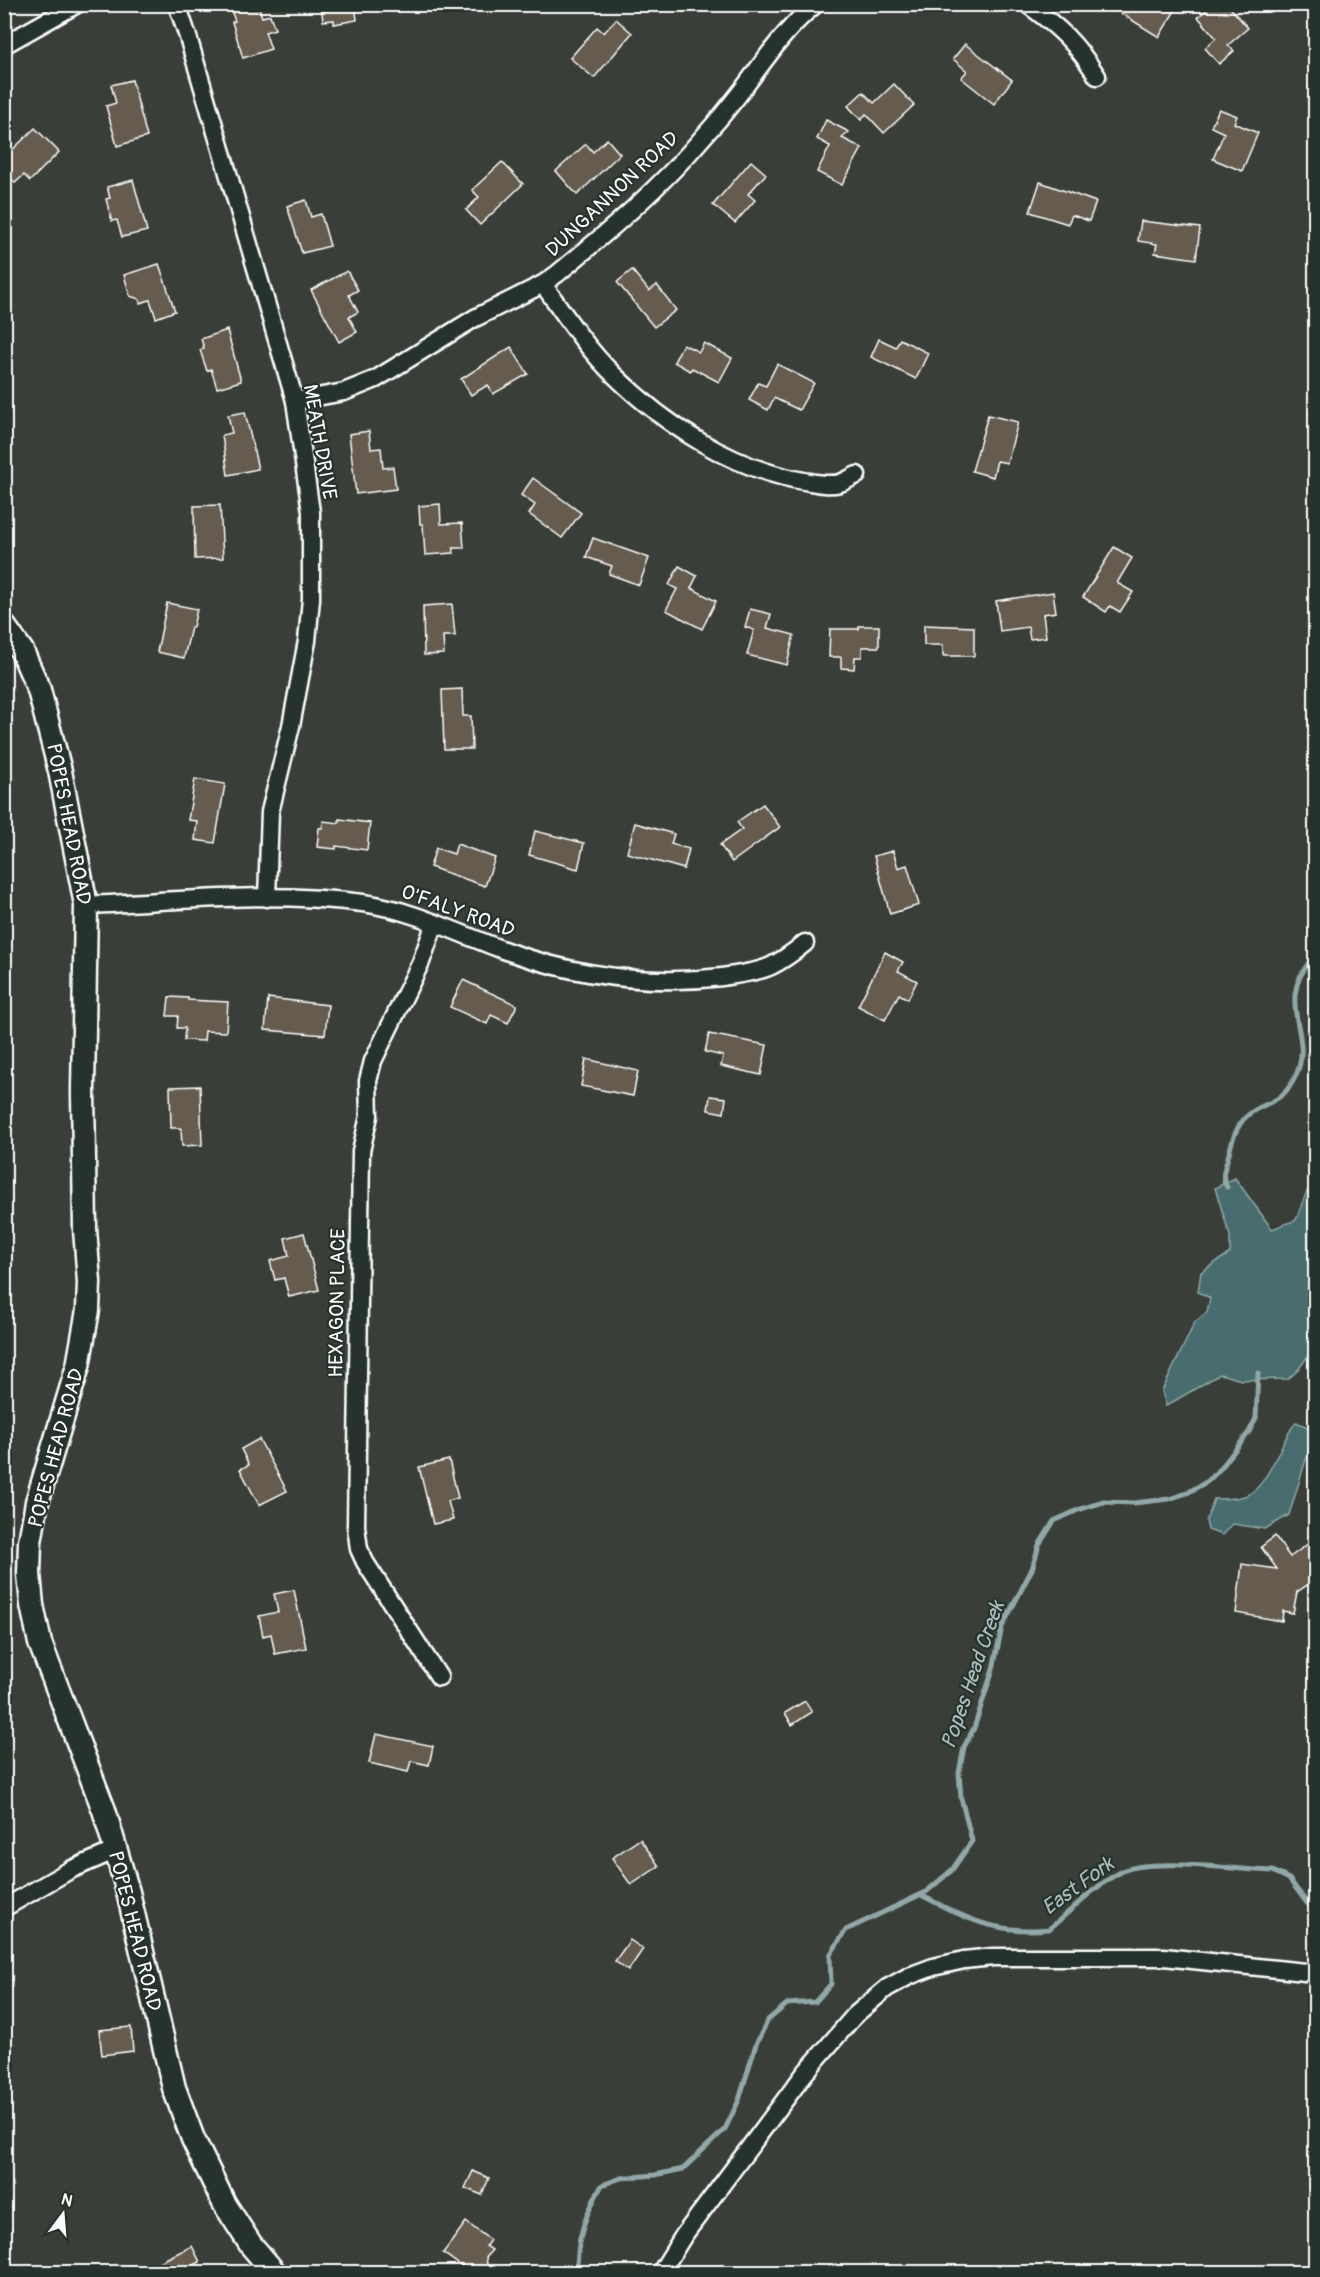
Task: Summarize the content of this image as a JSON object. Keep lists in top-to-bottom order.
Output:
{
  "streets": {
    "street": [
      "DUNGANNON ROAD",
      "MEATH DRIVE",
      "POPES HEAD ROAD",
      "O'FALY ROAD",
      "HEXAGON PLACE"
    ]
  },
  "crossings": [
    ["DUNGANNON ROAD", "MEATH DRIVE"],
    ["MEATH DRIVE", "O'FALY ROAD"],
    ["POPES HEAD ROAD", "O'FALY ROAD"],
    ["O'FALY ROAD", "HEXAGON PLACE"]
  ],
  "water": ["Popes Head Creek", "East Fork"],
  "north": "top"
}
